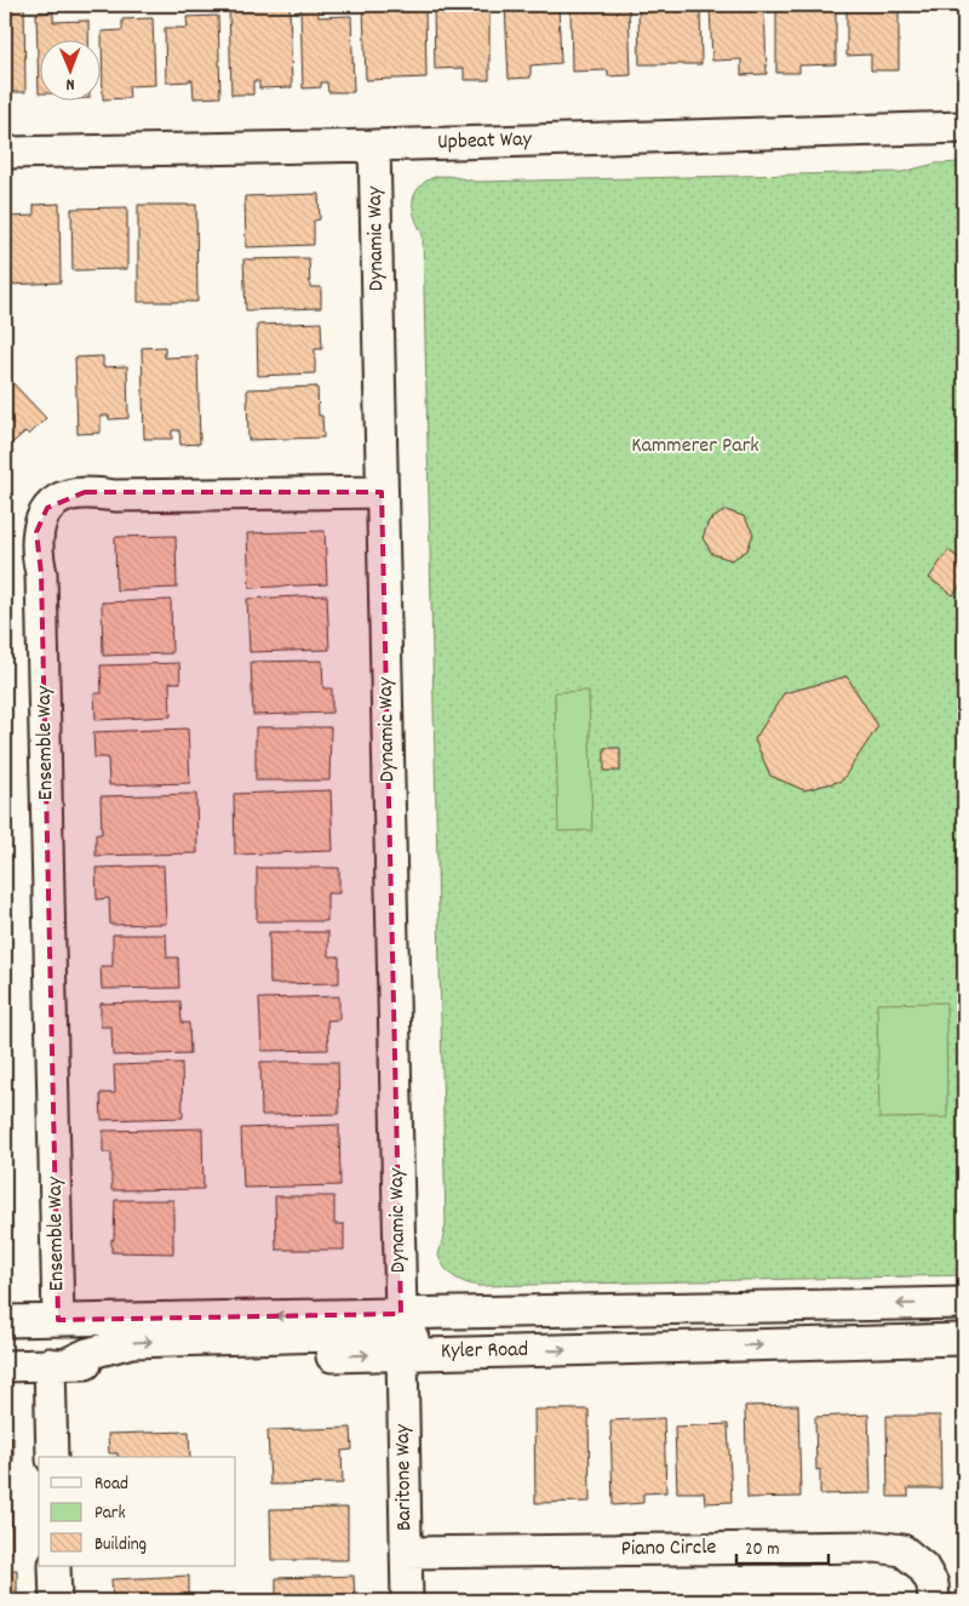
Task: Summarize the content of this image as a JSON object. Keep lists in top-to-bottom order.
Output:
{
  "streets": {
    "street": [
      "Upbeat Way",
      "Dynamic Way",
      "Ensemble Way",
      "Kyler Road",
      "Baritone Way",
      "Piano Circle"
    ]
  },
  "crossings": [
    ["Upbeat Way", "Dynamic Way"],
    ["Dynamic Way", "Ensemble Way"],
    ["Dynamic Way", "Kyler Road"],
    ["Ensemble Way", "Kyler Road"],
    ["Kyler Road", "Baritone Way"],
    ["Baritone Way", "Piano Circle"]
  ],
  "parks": ["Kammerer Park"],
  "legend": ["Road", "Park", "Building"],
  "scale_bar": "20 m",
  "north": "bottom"
}
